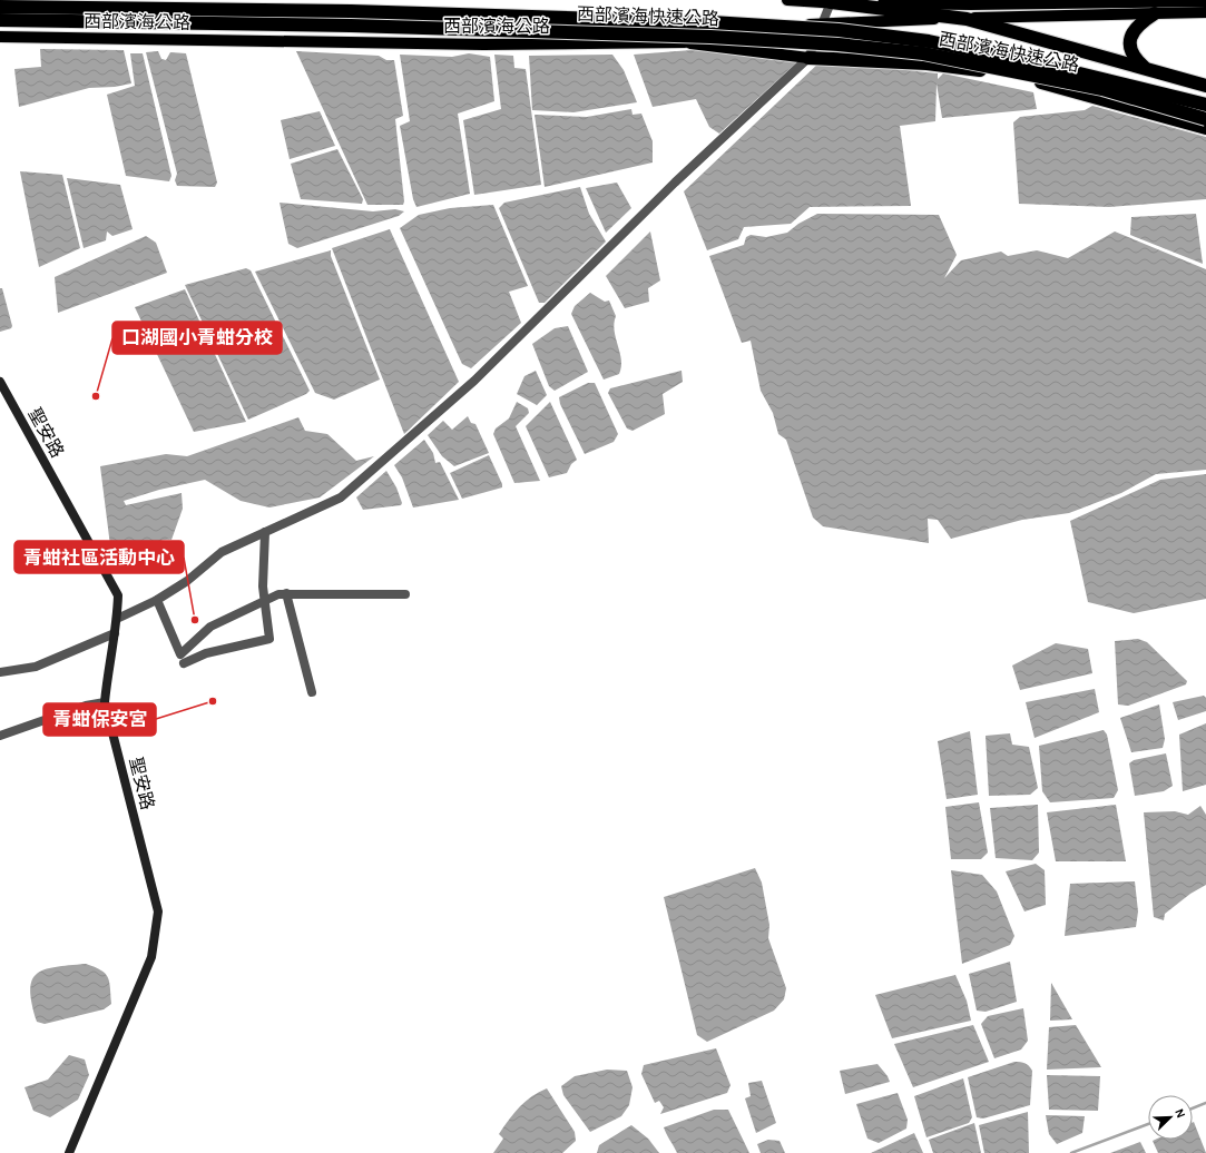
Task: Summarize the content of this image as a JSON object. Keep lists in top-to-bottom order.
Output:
{
  "streets": {
    "highway": ["西部濱海快速公路"],
    "main road": ["西部濱海公路"],
    "street": ["聖安路"]
  },
  "places": ["口湖國小青蚶分校", "青蚶社區活動中心", "青蚶保安宮"],
  "north": "top right"
}
